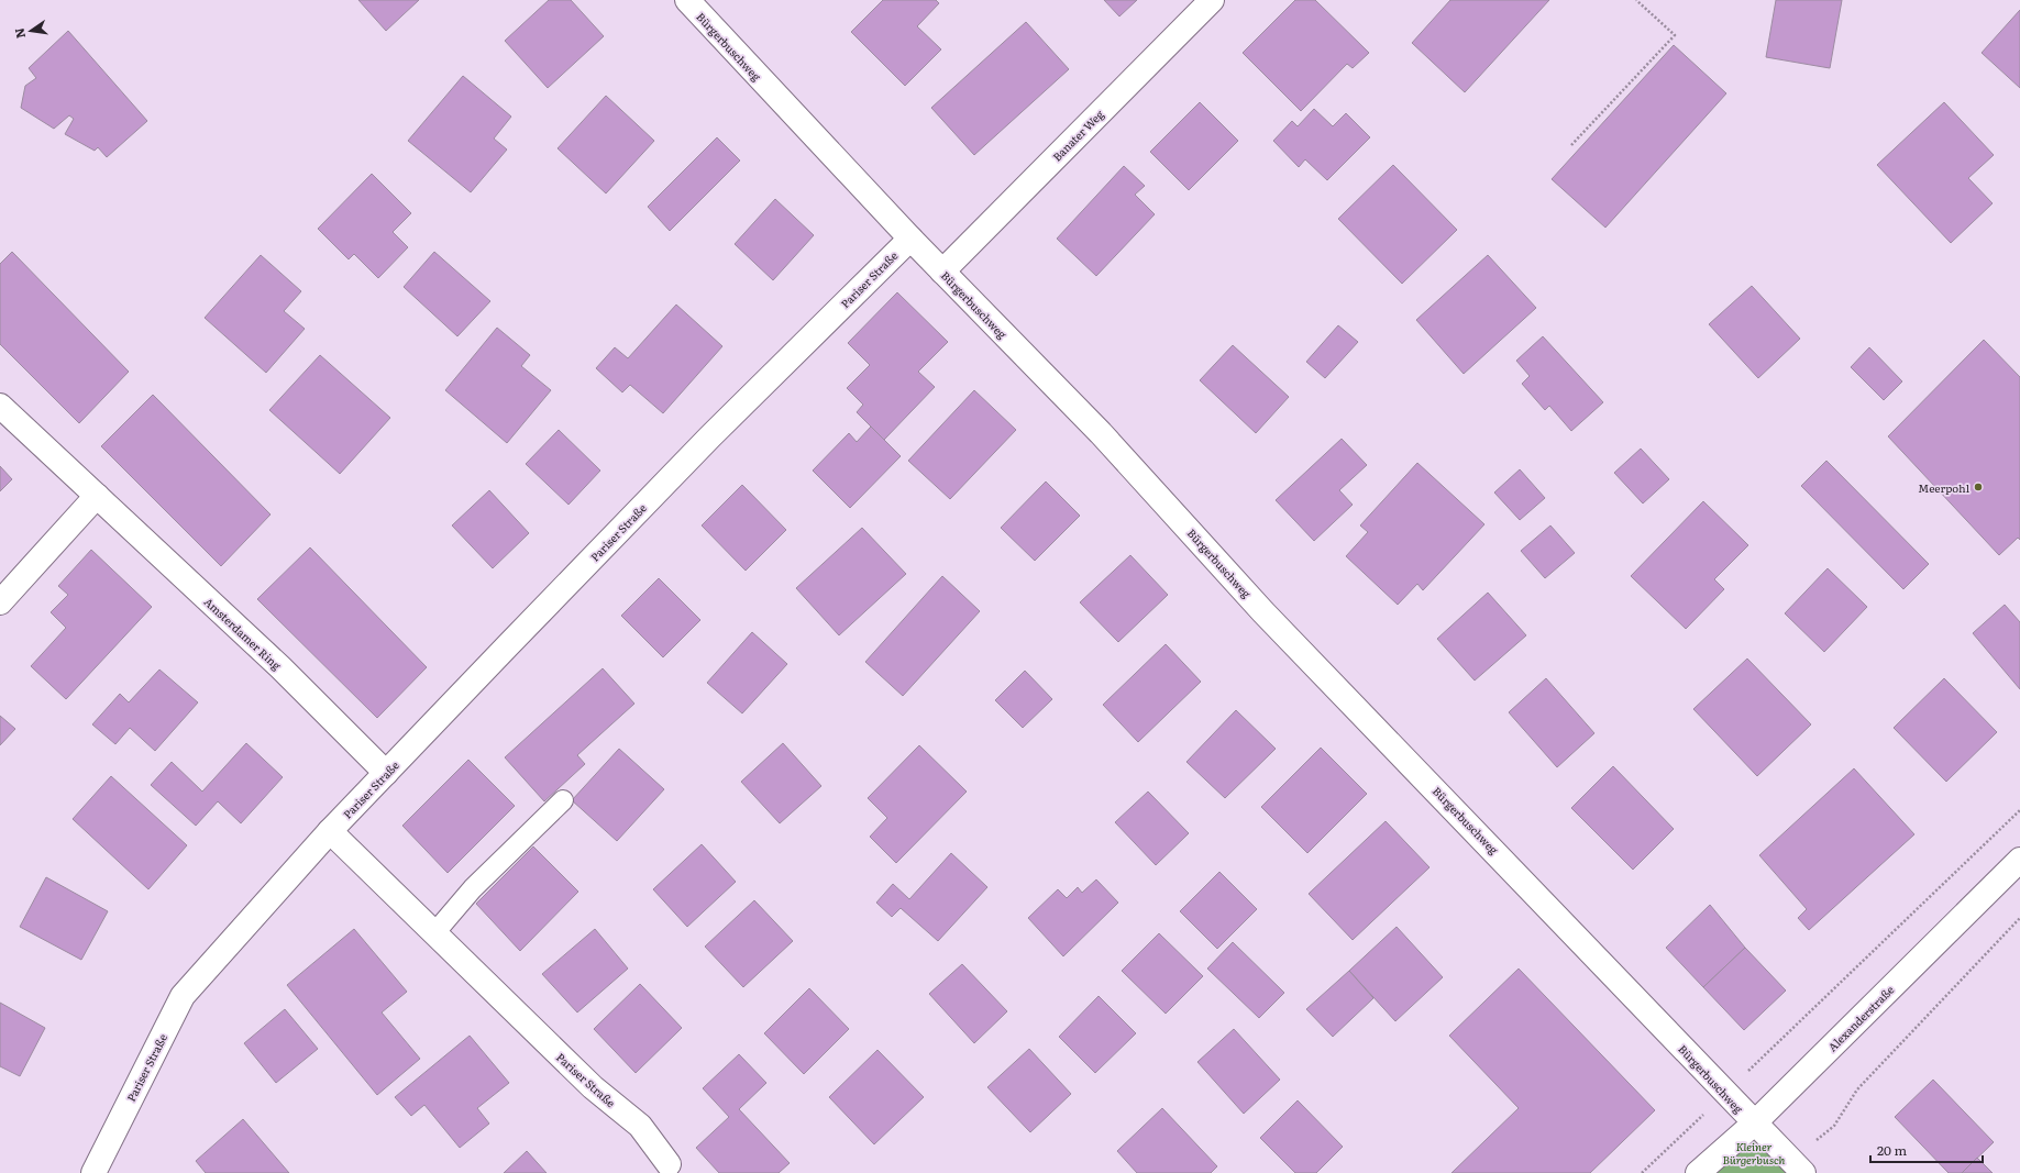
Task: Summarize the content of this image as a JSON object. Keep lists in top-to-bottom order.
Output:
{
  "streets": {
    "street": [
      "Bürgerbuschweg",
      "Banater Weg",
      "Pariser Straße",
      "Amsterdamer Ring",
      "Alexanderstraße"
    ]
  },
  "crossings": [
    ["Bürgerbuschweg", "Banater Weg"],
    ["Bürgerbuschweg", "Pariser Straße"],
    ["Bürgerbuschweg", "Alexanderstraße"],
    ["Pariser Straße", "Amsterdamer Ring"]
  ],
  "parks": ["Kleiner Bürgerbusch"],
  "places": ["Meerpohl"],
  "scale_bar": "20 m",
  "north": "left"
}
